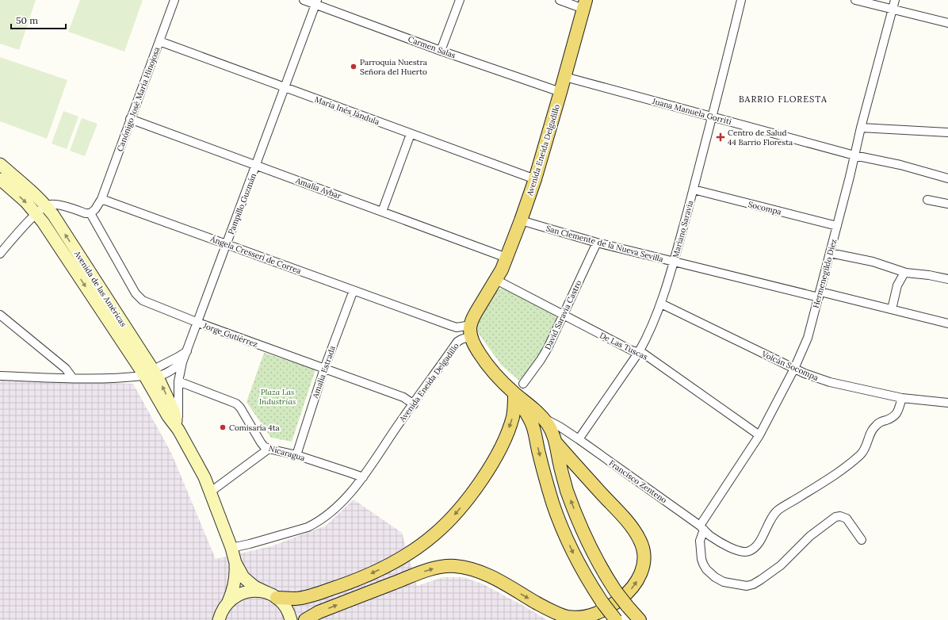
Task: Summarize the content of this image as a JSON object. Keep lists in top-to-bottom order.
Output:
{
  "streets": {
    "main road": ["Avenida Eneida Delgadillo", "Avenida de las Américas"],
    "street": [
      "Carmen Salas",
      "Canónigo José María Hinojosa",
      "María Inés Jándula",
      "Juana Manuela Gorriti",
      "Amalia Aybar",
      "Pampillo Guzmán",
      "Socompa",
      "Mariano Saravia",
      "San Clemente de la Nueva Sevilla",
      "Ángela Cresseri de Correa",
      "Hermenegildo Diez",
      "David Saravia Castro",
      "Jorge Gutiérrez",
      "De Las Tuscas",
      "Volcán Socompa",
      "Amalia Estrada",
      "Nicaragua",
      "Francisco Zenteno"
    ]
  },
  "crossings": [
    ["Carmen Salas", "Avenida Eneida Delgadillo"],
    ["Carmen Salas", "Pampillo Guzmán"],
    ["Canónigo José María Hinojosa", "María Inés Jándula"],
    ["Canónigo José María Hinojosa", "Amalia Aybar"],
    ["Canónigo José María Hinojosa", "Ángela Cresseri de Correa"],
    ["María Inés Jándula", "Avenida Eneida Delgadillo"],
    ["María Inés Jándula", "Pampillo Guzmán"],
    ["Juana Manuela Gorriti", "Avenida Eneida Delgadillo"],
    ["Juana Manuela Gorriti", "Mariano Saravia"],
    ["Juana Manuela Gorriti", "Hermenegildo Diez"],
    ["Avenida Eneida Delgadillo", "Amalia Aybar"],
    ["Avenida Eneida Delgadillo", "San Clemente de la Nueva Sevilla"],
    ["Avenida Eneida Delgadillo", "Ángela Cresseri de Correa"],
    ["Avenida Eneida Delgadillo", "Avenida de las Américas"],
    ["Avenida Eneida Delgadillo", "Jorge Gutiérrez"],
    ["Avenida Eneida Delgadillo", "De Las Tuscas"],
    ["Avenida Eneida Delgadillo", "Nicaragua"],
    ["Amalia Aybar", "Pampillo Guzmán"],
    ["Pampillo Guzmán", "Ángela Cresseri de Correa"],
    ["Pampillo Guzmán", "Avenida de las Américas"],
    ["Pampillo Guzmán", "Jorge Gutiérrez"],
    ["Pampillo Guzmán", "Nicaragua"],
    ["Socompa", "Mariano Saravia"],
    ["Socompa", "Hermenegildo Diez"],
    ["Mariano Saravia", "San Clemente de la Nueva Sevilla"],
    ["Mariano Saravia", "De Las Tuscas"],
    ["Mariano Saravia", "Volcán Socompa"],
    ["Mariano Saravia", "Francisco Zenteno"],
    ["San Clemente de la Nueva Sevilla", "Hermenegildo Diez"],
    ["San Clemente de la Nueva Sevilla", "David Saravia Castro"],
    ["Ángela Cresseri de Correa", "Amalia Estrada"],
    ["Hermenegildo Diez", "De Las Tuscas"],
    ["Hermenegildo Diez", "Volcán Socompa"],
    ["Hermenegildo Diez", "Francisco Zenteno"],
    ["David Saravia Castro", "De Las Tuscas"],
    ["Jorge Gutiérrez", "Amalia Estrada"],
    ["Volcán Socompa", "Francisco Zenteno"],
    ["Amalia Estrada", "Nicaragua"]
  ],
  "districts": ["BARRIO FLORESTA"],
  "parks": ["Plaza Las Industrias"],
  "places": {
    "other": ["Parroquia Nuestra Señora del Huerto", "Comisaría 4ta"],
    "health": ["Centro de Salud 44 Barrio Floresta"]
  },
  "scale_bar": "50 m"
}
